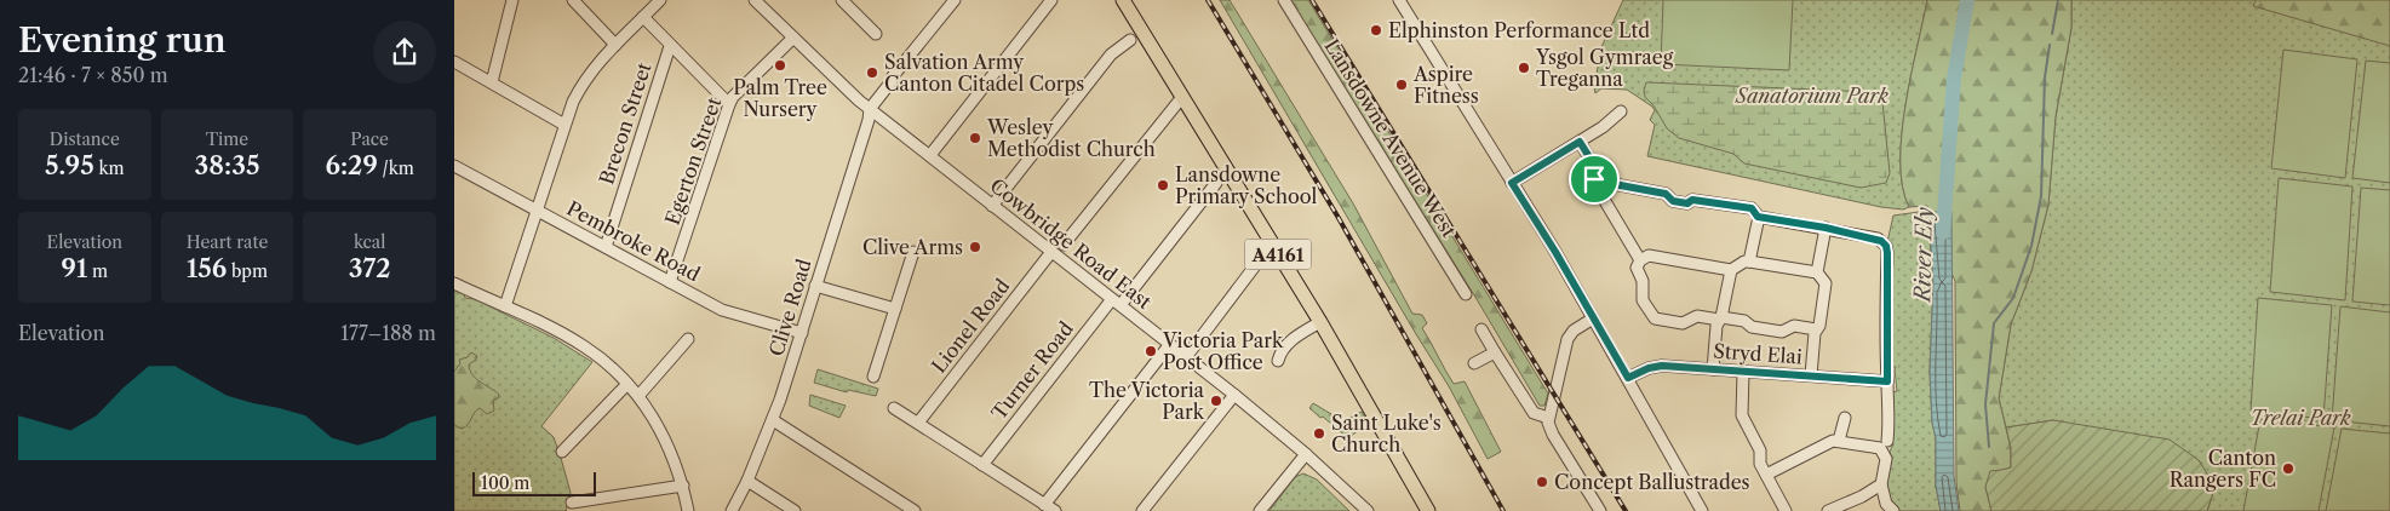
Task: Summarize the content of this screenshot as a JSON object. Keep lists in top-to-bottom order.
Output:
{
  "streets": {
    "main road": ["A4161"],
    "street": [
      "Brecon Street",
      "Lansdowne Avenue West",
      "Egerton Street",
      "Pembroke Road",
      "Cowbridge Road East",
      "Clive Road",
      "Lionel Road",
      "Stryd Elai",
      "Turner Road"
    ]
  },
  "crossings": [
    ["Brecon Street", "Pembroke Road"],
    ["Egerton Street", "Pembroke Road"],
    ["Egerton Street", "Cowbridge Road East"],
    ["Pembroke Road", "Clive Road"],
    ["Cowbridge Road East", "Clive Road"],
    ["Cowbridge Road East", "Lionel Road"],
    ["Cowbridge Road East", "Turner Road"]
  ],
  "water": ["River Ely"],
  "parks": ["Sanatorium Park", "Trelai Park"],
  "places": [
    "Elphinston Performance Ltd",
    "Palm Tree Nursery",
    "Ysgol Gymraeg Treganna",
    "Salvation Army Canton Citadel Corps",
    "Aspire Fitness",
    "Wesley Methodist Church",
    "Lansdowne Primary School",
    "Clive Arms",
    "Victoria Park Post Office",
    "The Victoria Park",
    "Saint Luke's Church",
    "Canton Rangers FC",
    "Concept Ballustrades"
  ],
  "scale_bar": "100 m",
  "page": {
    "heading": ["Evening run", "21:46 · 7 × 850 m"],
    "stats": [
      ["Distance", "5.95 km"],
      ["Time", "38:35"],
      ["Pace", "6:29 /km"],
      ["Elevation", "91 m"],
      ["Heart rate", "156 bpm"],
      ["kcal", "372"]
    ],
    "chart": ["Elevation", "177–188 m"],
    "scale": "100 m"
  }
}
